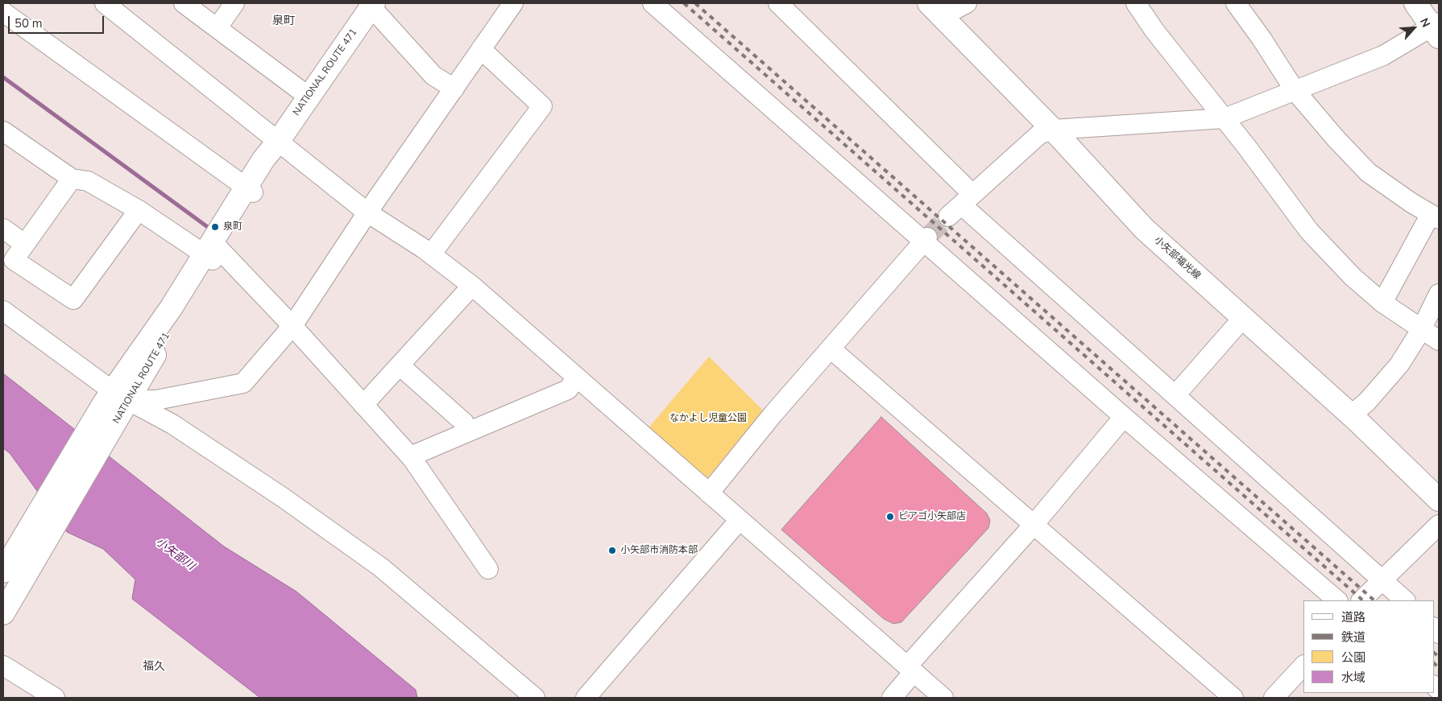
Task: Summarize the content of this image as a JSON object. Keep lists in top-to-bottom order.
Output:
{
  "streets": {
    "main road": ["NATIONAL ROUTE 471", "小矢部福光線"]
  },
  "districts": ["泉町", "福久"],
  "water": ["小矢部川"],
  "parks": ["なかよし児童公園"],
  "places": ["泉町", "ピアゴ小矢部店", "小矢部市消防本部"],
  "legend": [
    "道路",
    "鉄道",
    "公園",
    "水域"
  ],
  "scale_bar": "50 m",
  "north": "top right"
}
